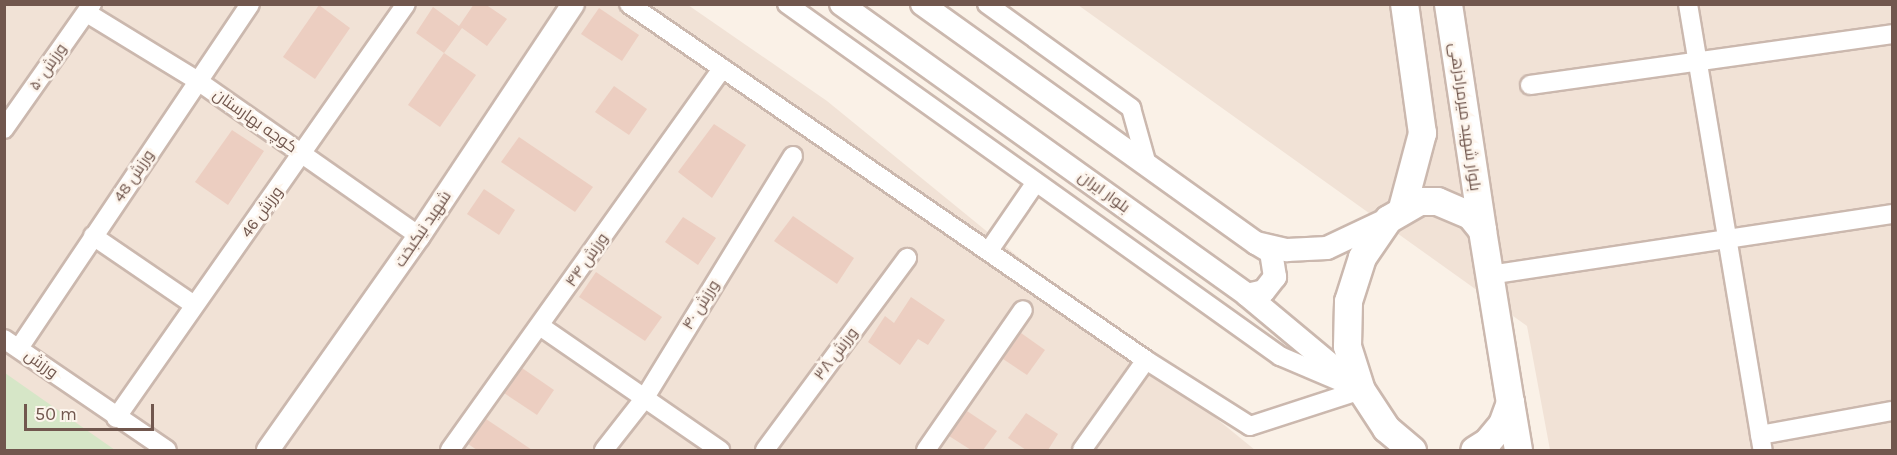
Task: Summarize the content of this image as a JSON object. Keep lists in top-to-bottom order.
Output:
{
  "streets": {
    "main road": ["بلوار شهید میرمرادزهی"],
    "street": [
      "ورزش ۵٠",
      "کوچه بهارستان",
      "ورزش 48",
      "بلوار ایران",
      "ورزش 46",
      "شهید نیکبخت",
      "ورزش ۴۴",
      "ورزش ۴۰",
      "ورزش ۳۸",
      "ورزش"
    ]
  },
  "crossings": [
    ["ورزش ۵٠", "کوچه بهارستان"],
    ["کوچه بهارستان", "ورزش 48"],
    ["کوچه بهارستان", "ورزش 46"],
    ["کوچه بهارستان", "شهید نیکبخت"],
    ["ورزش 48", "ورزش"],
    ["ورزش 46", "ورزش"]
  ],
  "scale_bar": "50 m"
}
